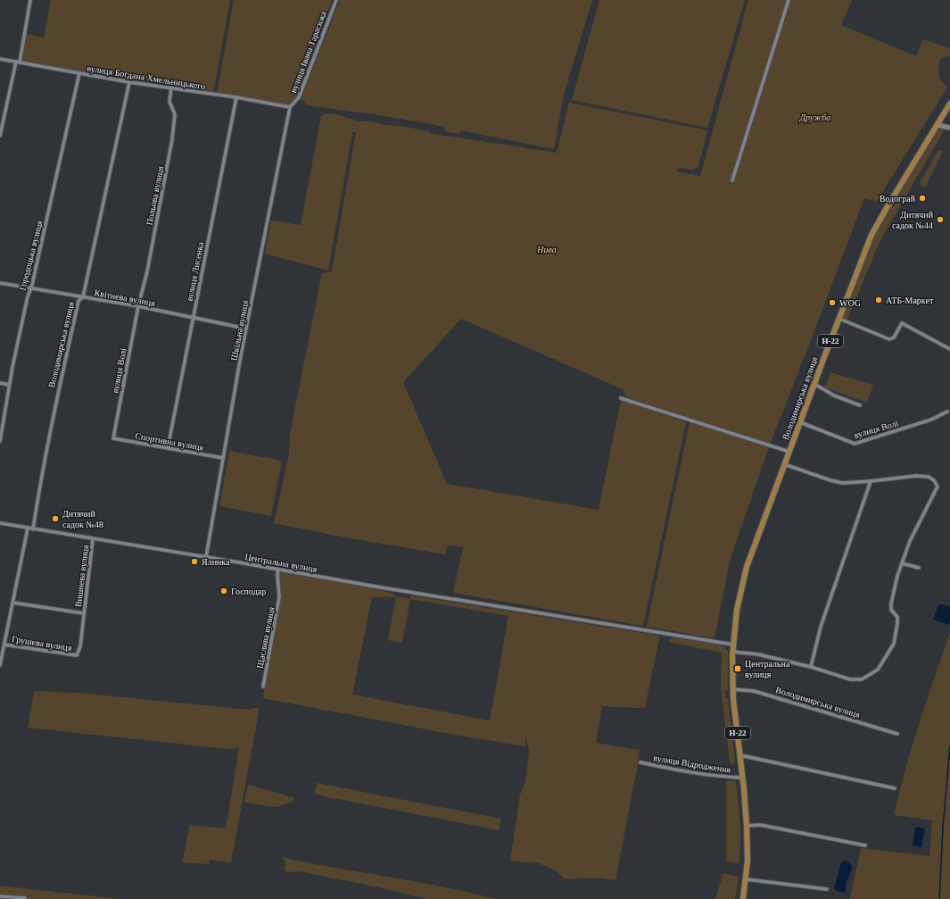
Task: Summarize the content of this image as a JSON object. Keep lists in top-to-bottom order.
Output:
{
  "streets": {
    "main road": ["Н-22", "Володимирська вулиця"],
    "street": [
      "вулиця Івана Тарасюка",
      "вулиця Богдана Хмельницького",
      "Польова вулиця",
      "Городоцька вулиця",
      "вулиця Лисенка",
      "Квітнева вулиця",
      "Шкільна вулиця",
      "вулиця Волі",
      "Спортивна вулиця",
      "Центральна вулиця",
      "Вишнева вулиця",
      "Щаслива вулиця",
      "Грушева вулиця",
      "вулиця Відродження"
    ]
  },
  "crossings": [
    ["вулиця Івана Тарасюка", "вулиця Богдана Хмельницького"],
    ["вулиця Івана Тарасюка", "Шкільна вулиця"],
    ["вулиця Богдана Хмельницького", "Польова вулиця"],
    ["вулиця Богдана Хмельницького", "Городоцька вулиця"],
    ["вулиця Богдана Хмельницького", "вулиця Лисенка"],
    ["вулиця Богдана Хмельницького", "Шкільна вулиця"],
    ["вулиця Богдана Хмельницького", "Володимирська вулиця"],
    ["Польова вулиця", "Квітнева вулиця"],
    ["Польова вулиця", "вулиця Волі"],
    ["Городоцька вулиця", "Квітнева вулиця"],
    ["вулиця Лисенка", "Квітнева вулиця"],
    ["вулиця Лисенка", "Спортивна вулиця"],
    ["Квітнева вулиця", "Шкільна вулиця"],
    ["Квітнева вулиця", "Володимирська вулиця"],
    ["Квітнева вулиця", "вулиця Волі"],
    ["Шкільна вулиця", "Спортивна вулиця"],
    ["Шкільна вулиця", "Центральна вулиця"],
    ["Н-22", "Володимирська вулиця"],
    ["Н-22", "Центральна вулиця"],
    ["Н-22", "вулиця Відродження"],
    ["Володимирська вулиця", "вулиця Волі"],
    ["Володимирська вулиця", "Центральна вулиця"],
    ["вулиця Волі", "Спортивна вулиця"],
    ["Центральна вулиця", "Вишнева вулиця"],
    ["Центральна вулиця", "Щаслива вулиця"],
    ["Вишнева вулиця", "Грушева вулиця"]
  ],
  "parks": ["Дружба", "Нива"],
  "places": {
    "other": [
      "Водограй",
      "Дитячий садок №44",
      "АТБ-Маркет",
      "WOG",
      "Дитячий садок №48",
      "Ялинка",
      "Господар"
    ],
    "transit": ["Центральна вулиця"]
  }
}
